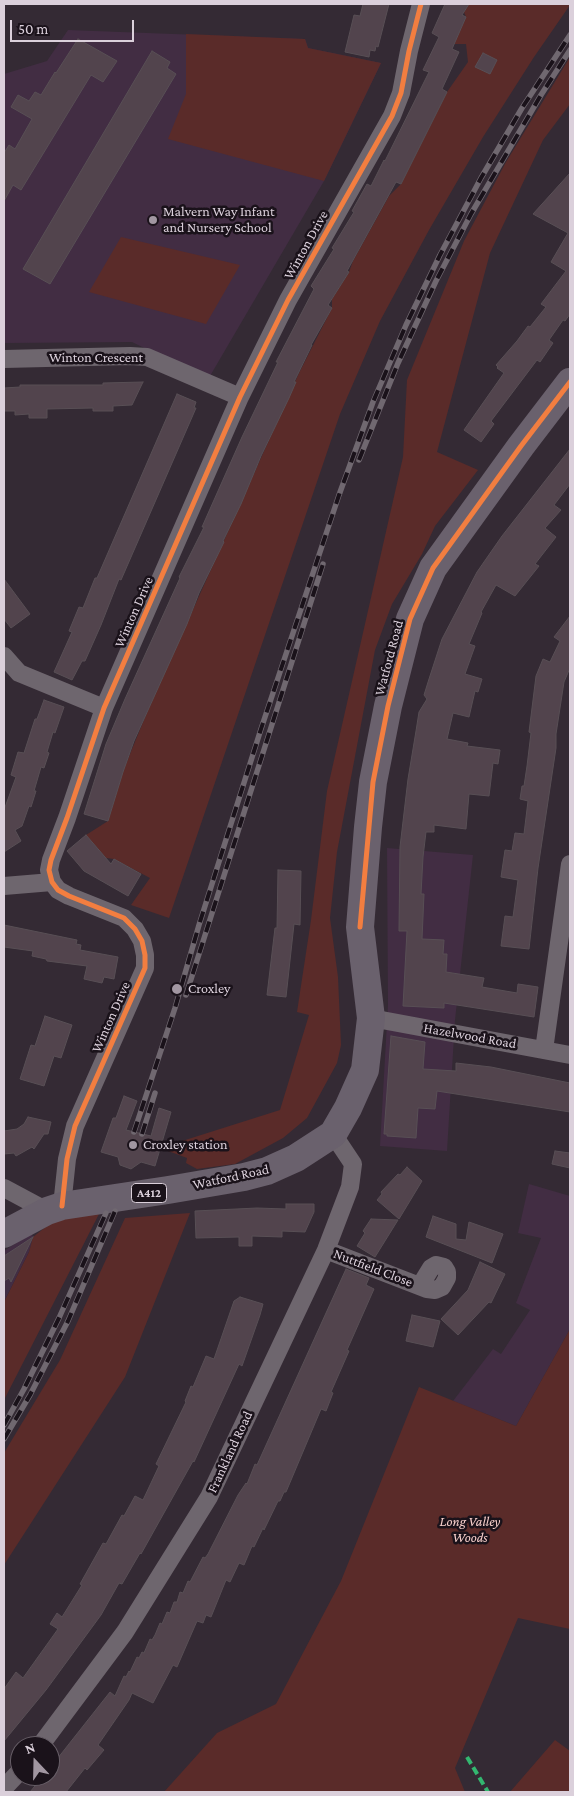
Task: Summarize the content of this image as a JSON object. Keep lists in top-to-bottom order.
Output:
{
  "streets": {
    "main road": ["Watford Road", "A412"],
    "street": [
      "Winton Drive",
      "Winton Crescent",
      "Hazelwood Road",
      "Nuttfield Close",
      "Frankland Road"
    ]
  },
  "crossings": [
    ["Winton Drive", "Winton Crescent"],
    ["Winton Drive", "Watford Road"],
    ["Watford Road", "Hazelwood Road"],
    ["Watford Road", "Frankland Road"],
    ["Nuttfield Close", "Frankland Road"]
  ],
  "parks": ["Long Valley Woods"],
  "places": ["Malvern Way Infant and Nursery School", "Croxley", "Croxley station"],
  "scale_bar": "50 m",
  "north": "top"
}
